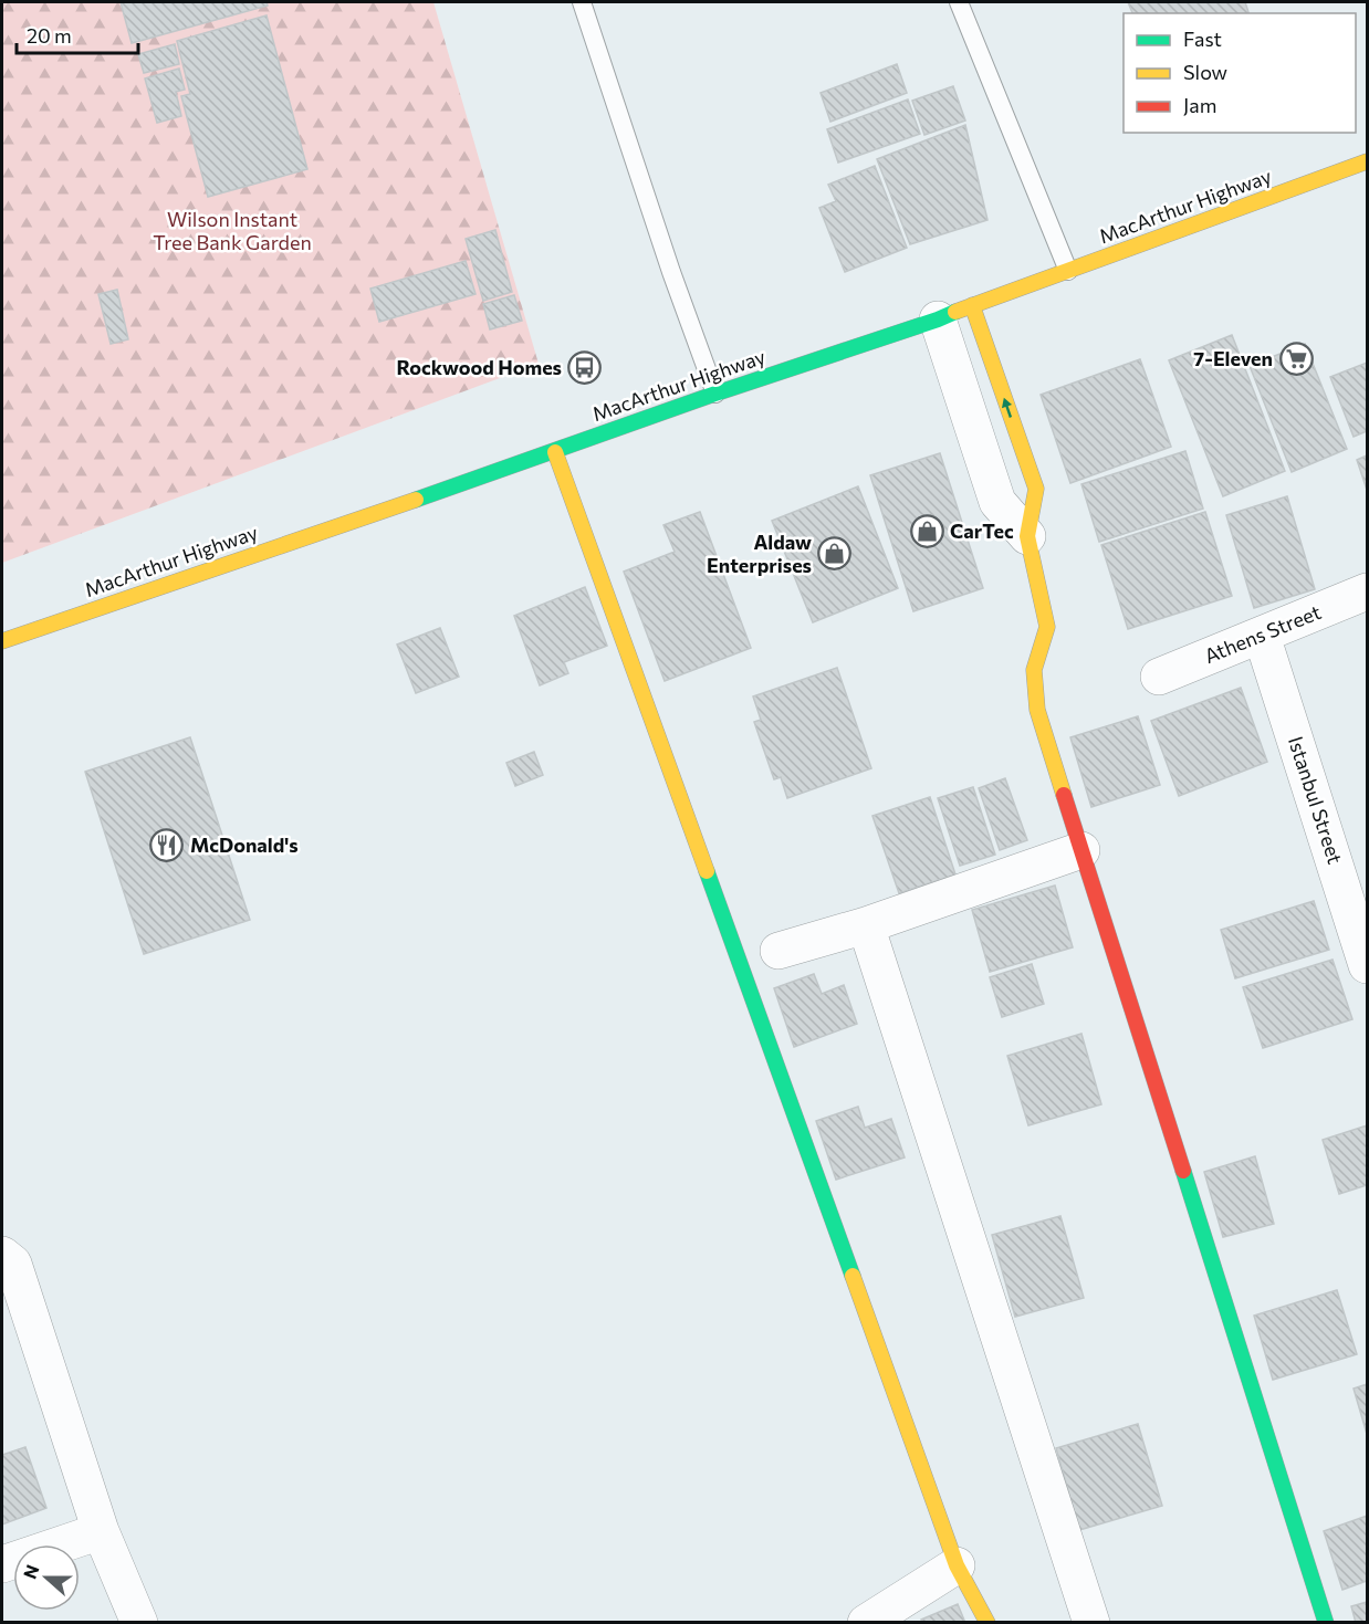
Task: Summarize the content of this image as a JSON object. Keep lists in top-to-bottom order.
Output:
{
  "streets": {
    "main road": ["MacArthur Highway"],
    "street": ["Athens Street", "Istanbul Street"]
  },
  "crossings": [
    ["Athens Street", "Istanbul Street"]
  ],
  "parks": ["Wilson Instant Tree Bank Garden"],
  "places": {
    "supermarket": ["7-Eleven"],
    "bus stop": ["Rockwood Homes"],
    "shop": ["CarTec", "Aldaw Enterprises"],
    "restaurant": ["McDonald's"]
  },
  "legend": ["Fast", "Slow", "Jam"],
  "scale_bar": "20 m",
  "north": "left"
}
